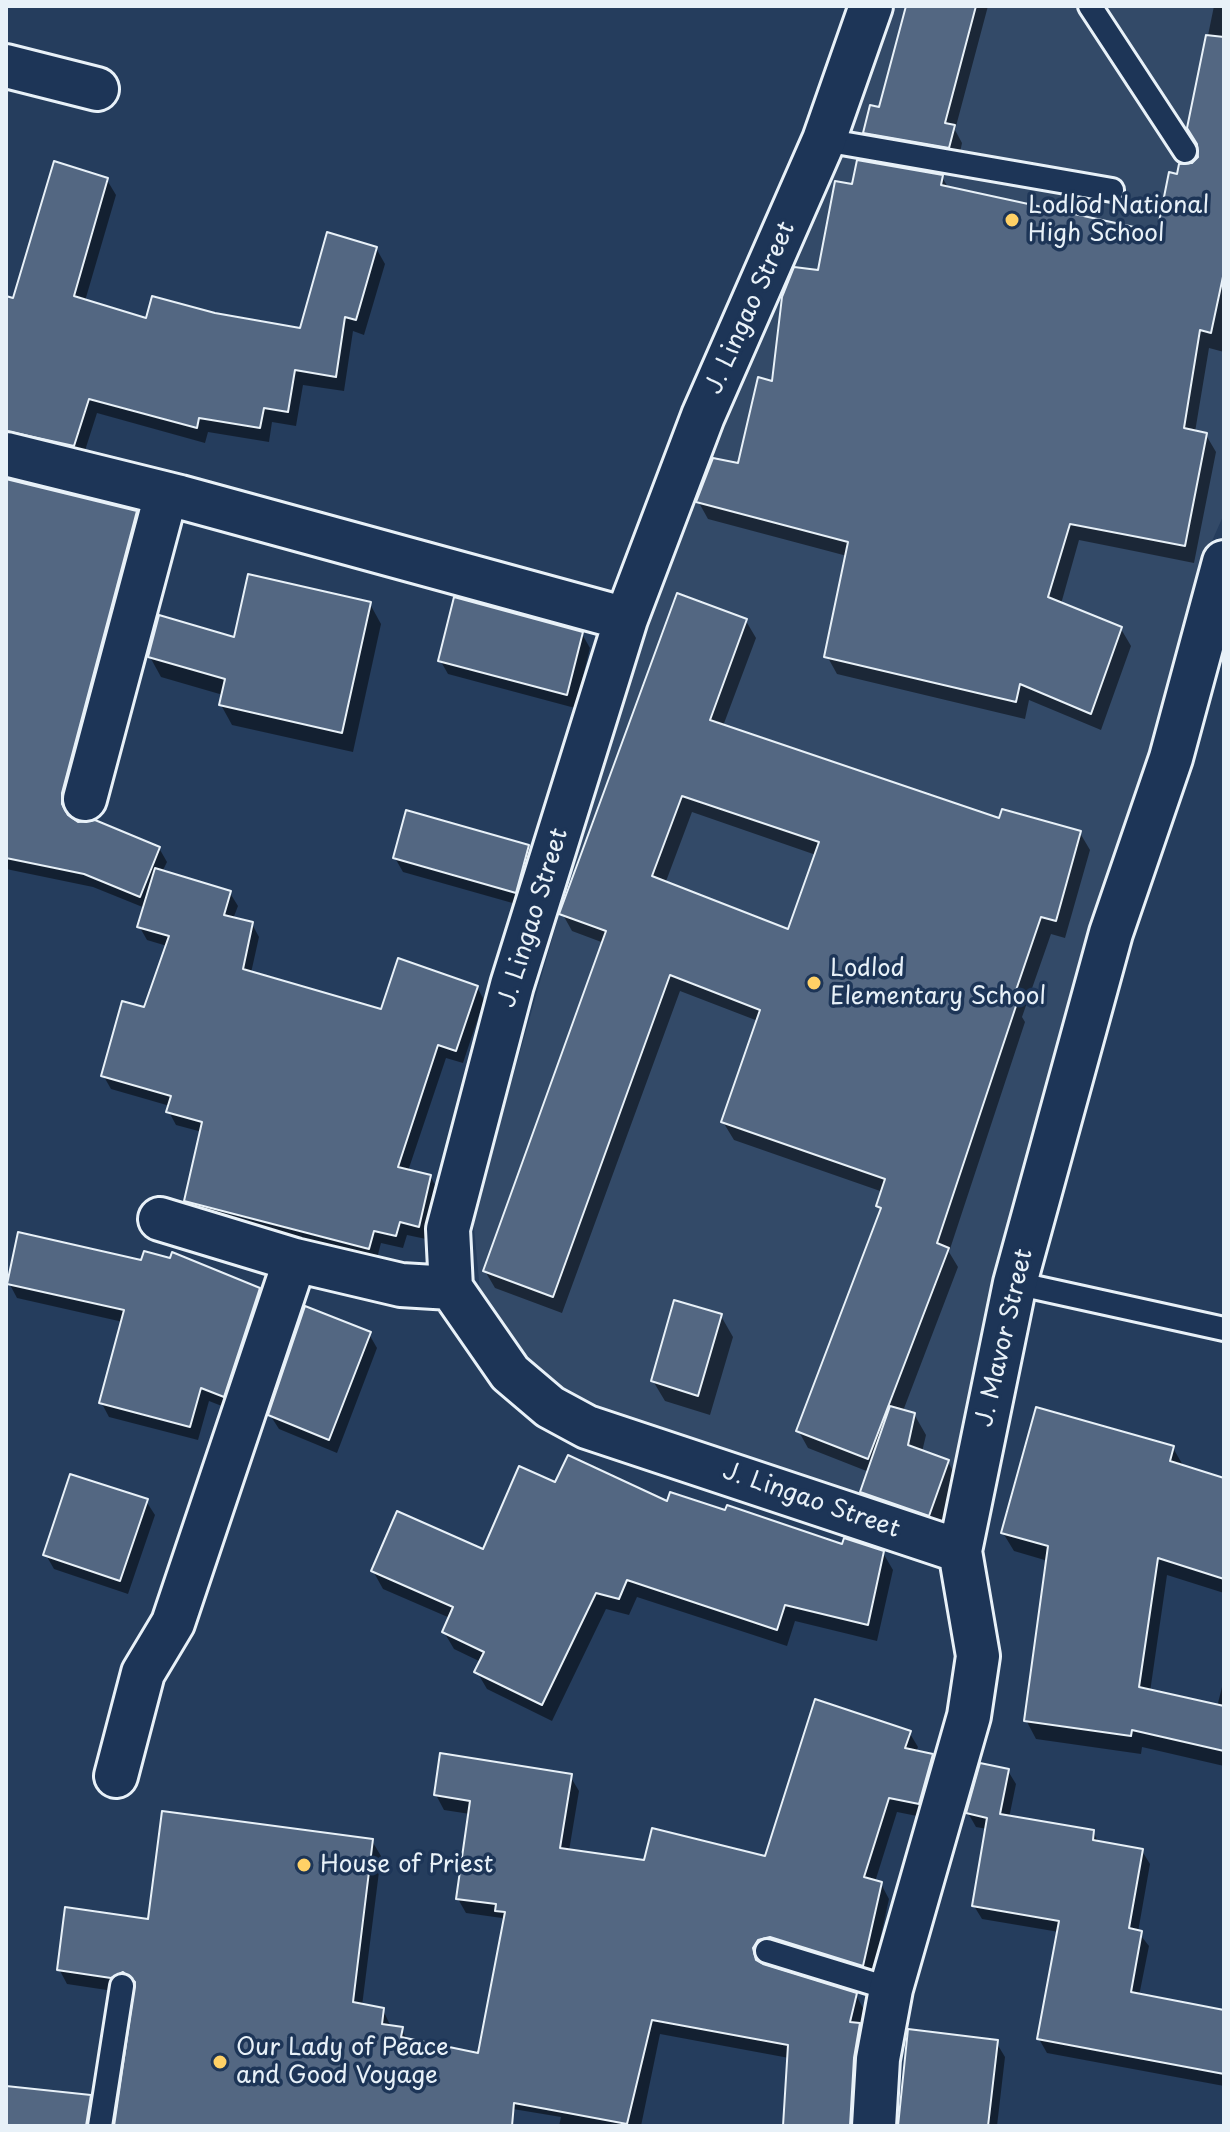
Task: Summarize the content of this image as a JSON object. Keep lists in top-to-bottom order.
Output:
{
  "streets": {
    "street": ["J. Lingao Street", "J. Mavor Street"]
  },
  "crossings": [
    ["J. Lingao Street", "J. Mavor Street"]
  ],
  "places": [
    "Lodlod National High School",
    "Lodlod Elementary School",
    "House of Priest",
    "Our Lady of Peace and Good Voyage"
  ]
}
